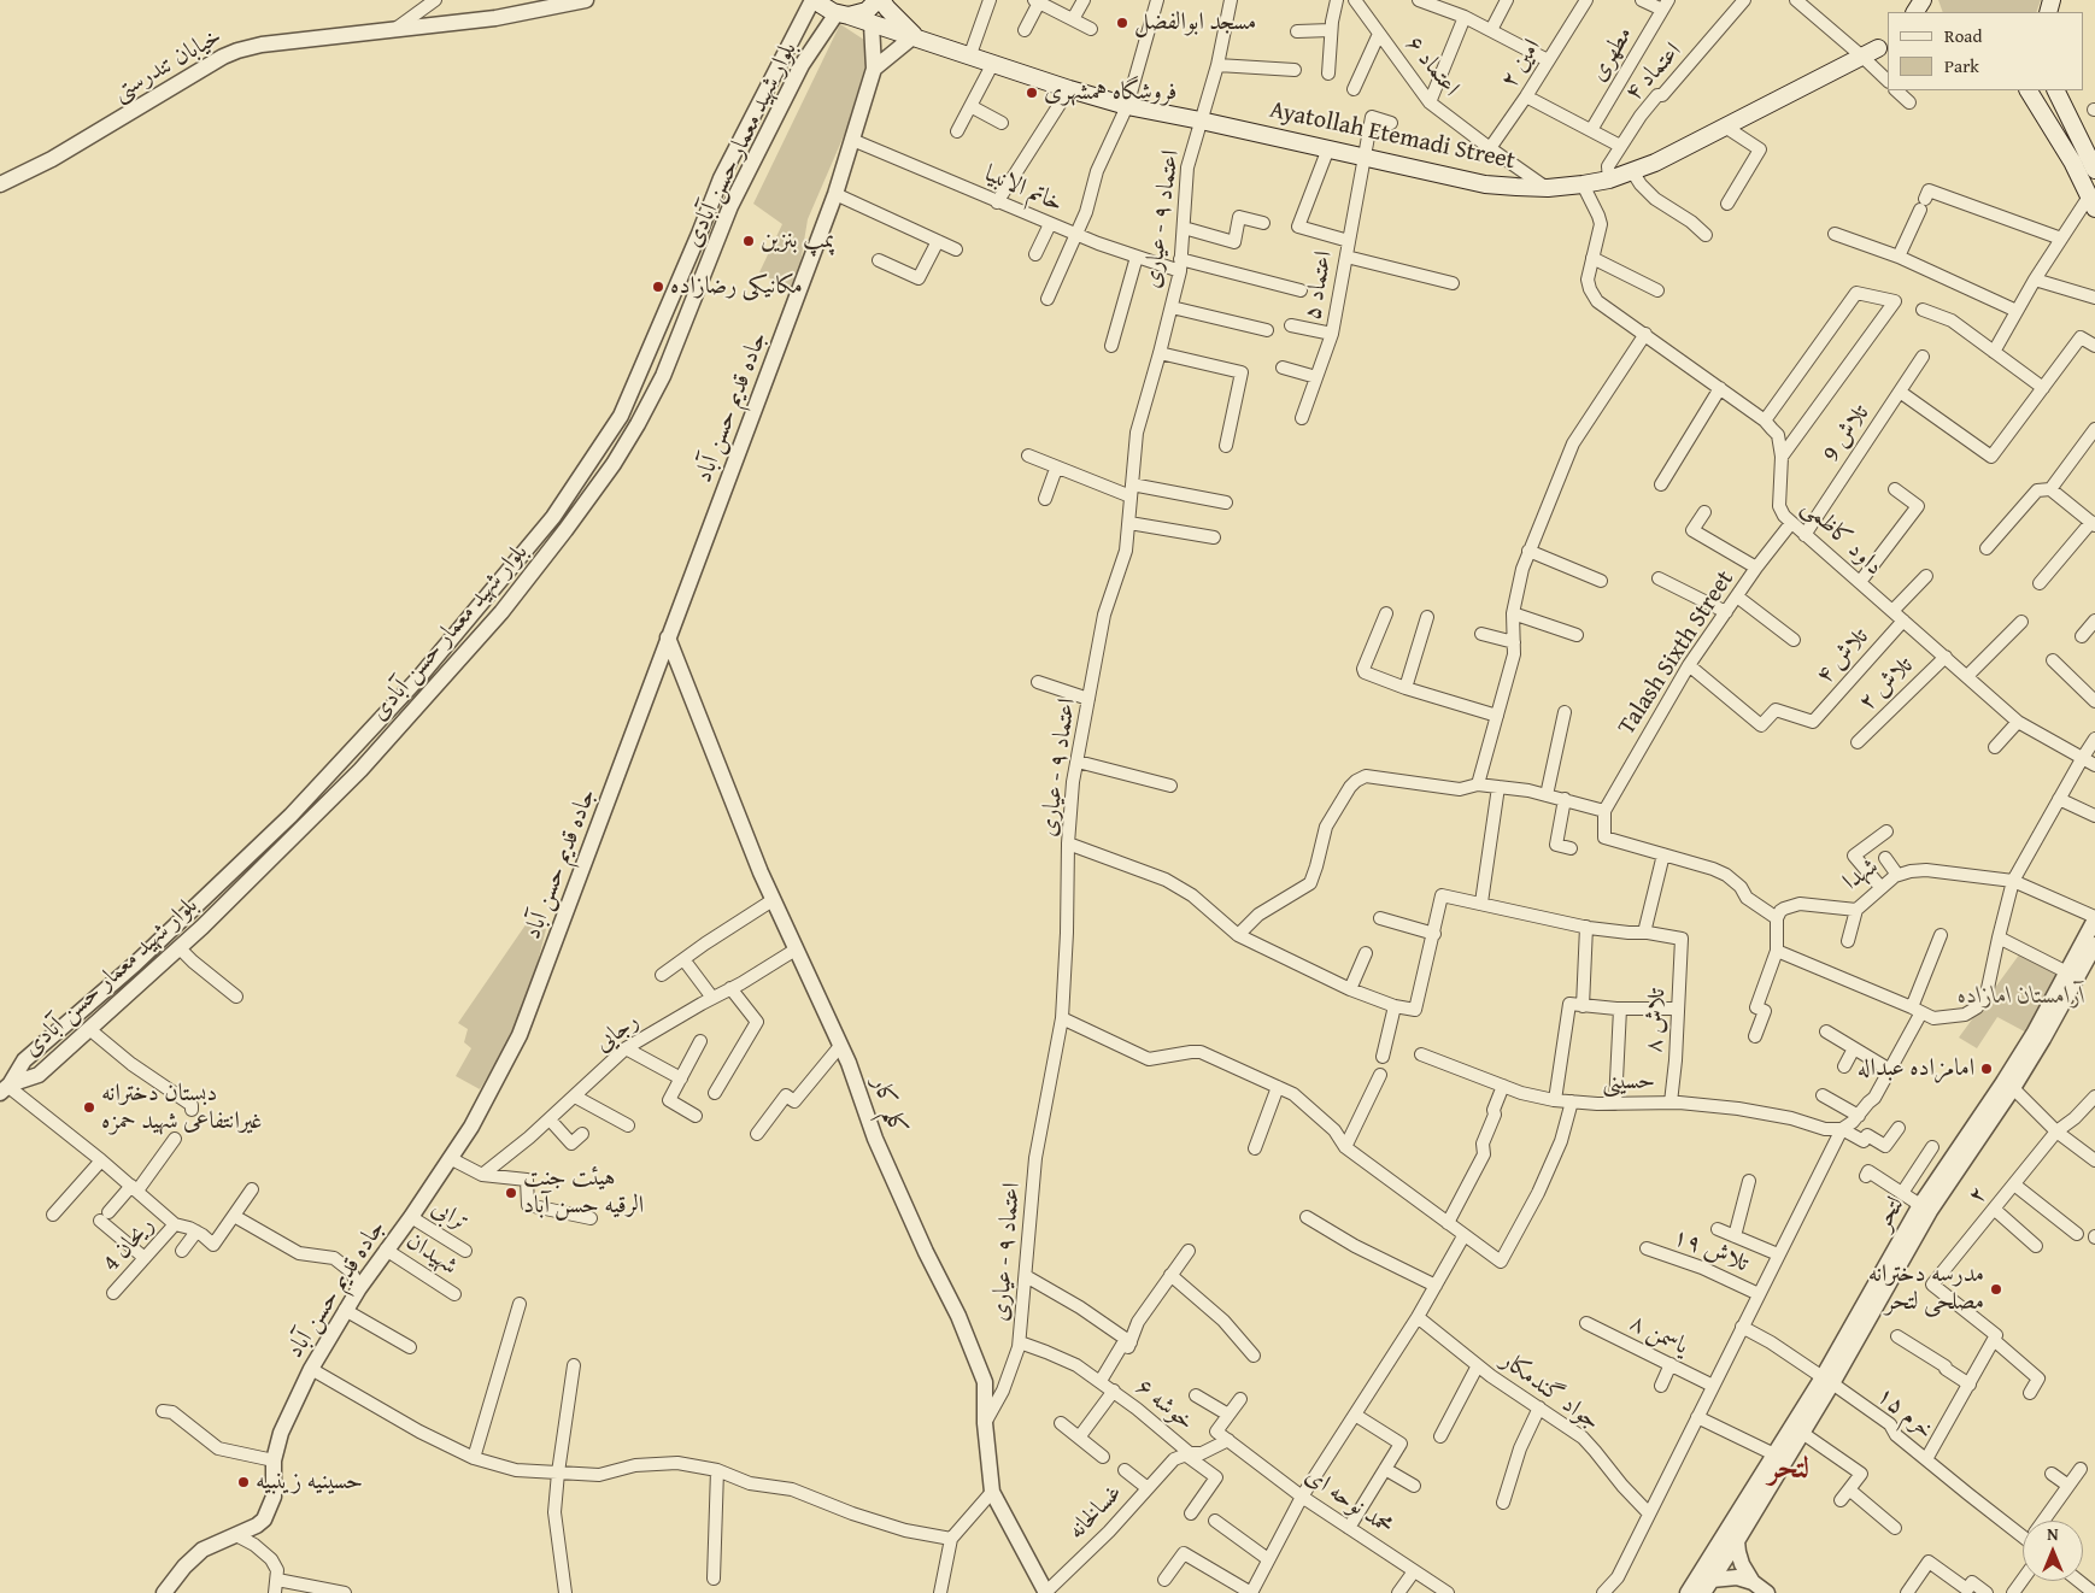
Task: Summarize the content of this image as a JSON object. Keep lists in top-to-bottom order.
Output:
{
  "streets": {
    "main road": ["Ayatollah Etemadi Street"],
    "street": [
      "مطهری",
      "امین ۲",
      "خیابان تندرستی",
      "اعتماد ۶",
      "اعتماد ۴",
      "بلوار شهید معمار حسن آبادی",
      "خاتم الانبیا",
      "اعتماد ۹ - عیاری",
      "اعتماد ۵",
      "جاده قدیم حسن آباد",
      "تلاش 9",
      "داود کاظمی",
      "Talash Sixth Street",
      "تلاش ۴",
      "تلاش ۲",
      "شهدا",
      "تلاش ۸",
      "رجایی",
      "حسینی",
      "کلم کار",
      "۲",
      "لتحر",
      "ترابی",
      "ریحان 4",
      "تلاش ۱۹",
      "شهیدان",
      "یاسمن ۸",
      "جواد گندمکار",
      "خوشه ۶",
      "خرم ۱۵",
      "محمد نوحه ای",
      "غسالخانه"
    ]
  },
  "crossings": [
    ["امین ۲", "اعتماد ۶"],
    ["اعتماد ۶", "Ayatollah Etemadi Street"],
    ["اعتماد ۴", "Ayatollah Etemadi Street"],
    ["Ayatollah Etemadi Street", "بلوار شهید معمار حسن آبادی"],
    ["Ayatollah Etemadi Street", "اعتماد ۹ - عیاری"],
    ["Ayatollah Etemadi Street", "اعتماد ۵"],
    ["Ayatollah Etemadi Street", "جاده قدیم حسن آباد"],
    ["Ayatollah Etemadi Street", "داود کاظمی"],
    ["خاتم الانبیا", "اعتماد ۹ - عیاری"],
    ["خاتم الانبیا", "جاده قدیم حسن آباد"],
    ["اعتماد ۹ - عیاری", "کلم کار"],
    ["اعتماد ۹ - عیاری", "خوشه ۶"],
    ["جاده قدیم حسن آباد", "کلم کار"],
    ["جاده قدیم حسن آباد", "ترابی"],
    ["جاده قدیم حسن آباد", "شهیدان"],
    ["تلاش 9", "داود کاظمی"],
    ["داود کاظمی", "Talash Sixth Street"],
    ["داود کاظمی", "تلاش ۴"],
    ["داود کاظمی", "تلاش ۲"],
    ["Talash Sixth Street", "تلاش ۴"],
    ["شهدا", "لتحر"],
    ["تلاش ۸", "حسینی"],
    ["رجایی", "کلم کار"],
    ["کلم کار", "غسالخانه"],
    ["لتحر", "خرم ۱۵"],
    ["خوشه ۶", "غسالخانه"]
  ],
  "districts": ["لتحر"],
  "parks": ["آرامستان امازاده"],
  "places": [
    "مسجد ابوالفضل",
    "فروشگاه همشهری",
    "پمپ بنزین",
    "مکانیکی رضازاده",
    "امامزاده عبداله",
    "دبستان دخترانه غیرانتفاعی شهید حمزه",
    "هیئت جنت الرقیه حسن آباد",
    "مدرسه دخترانه مصلحی لتحر",
    "حسینیه زینبیه"
  ],
  "legend": ["Road", "Park"],
  "north": "top"
}
